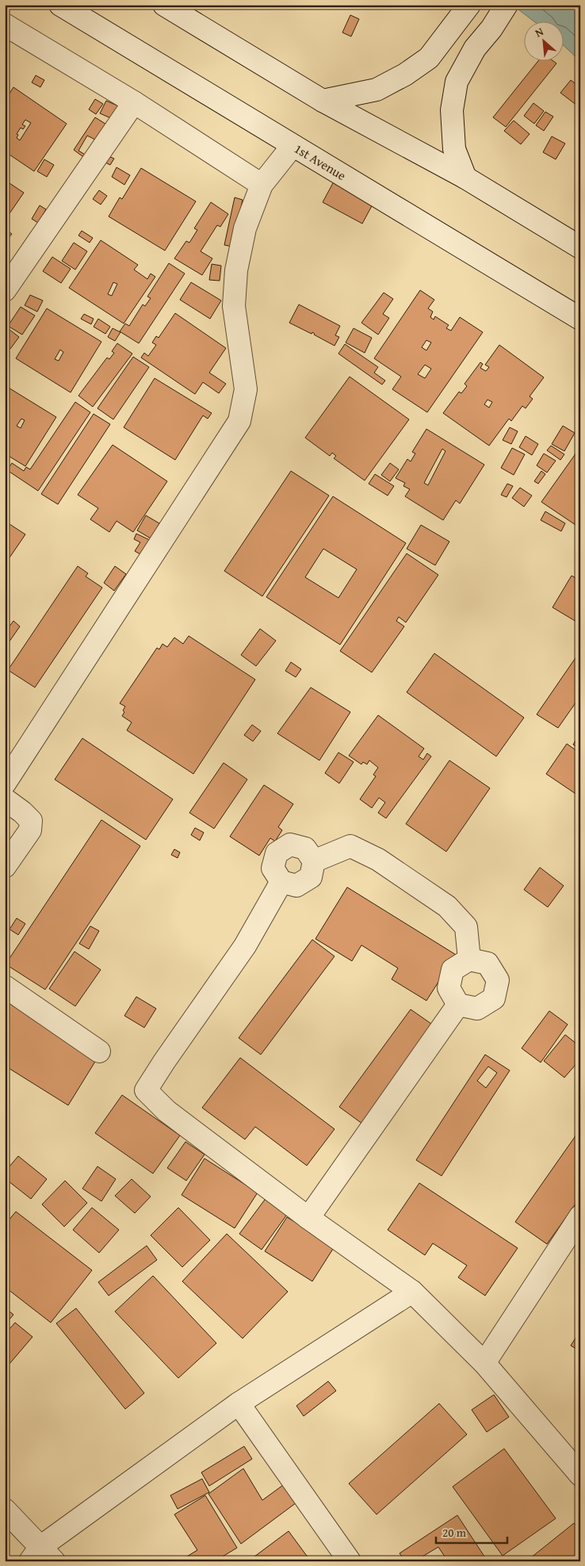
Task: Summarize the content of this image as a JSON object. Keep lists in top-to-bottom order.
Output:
{
  "streets": {
    "street": ["1st Avenue"]
  },
  "scale_bar": "20 m",
  "north": "top left"
}
